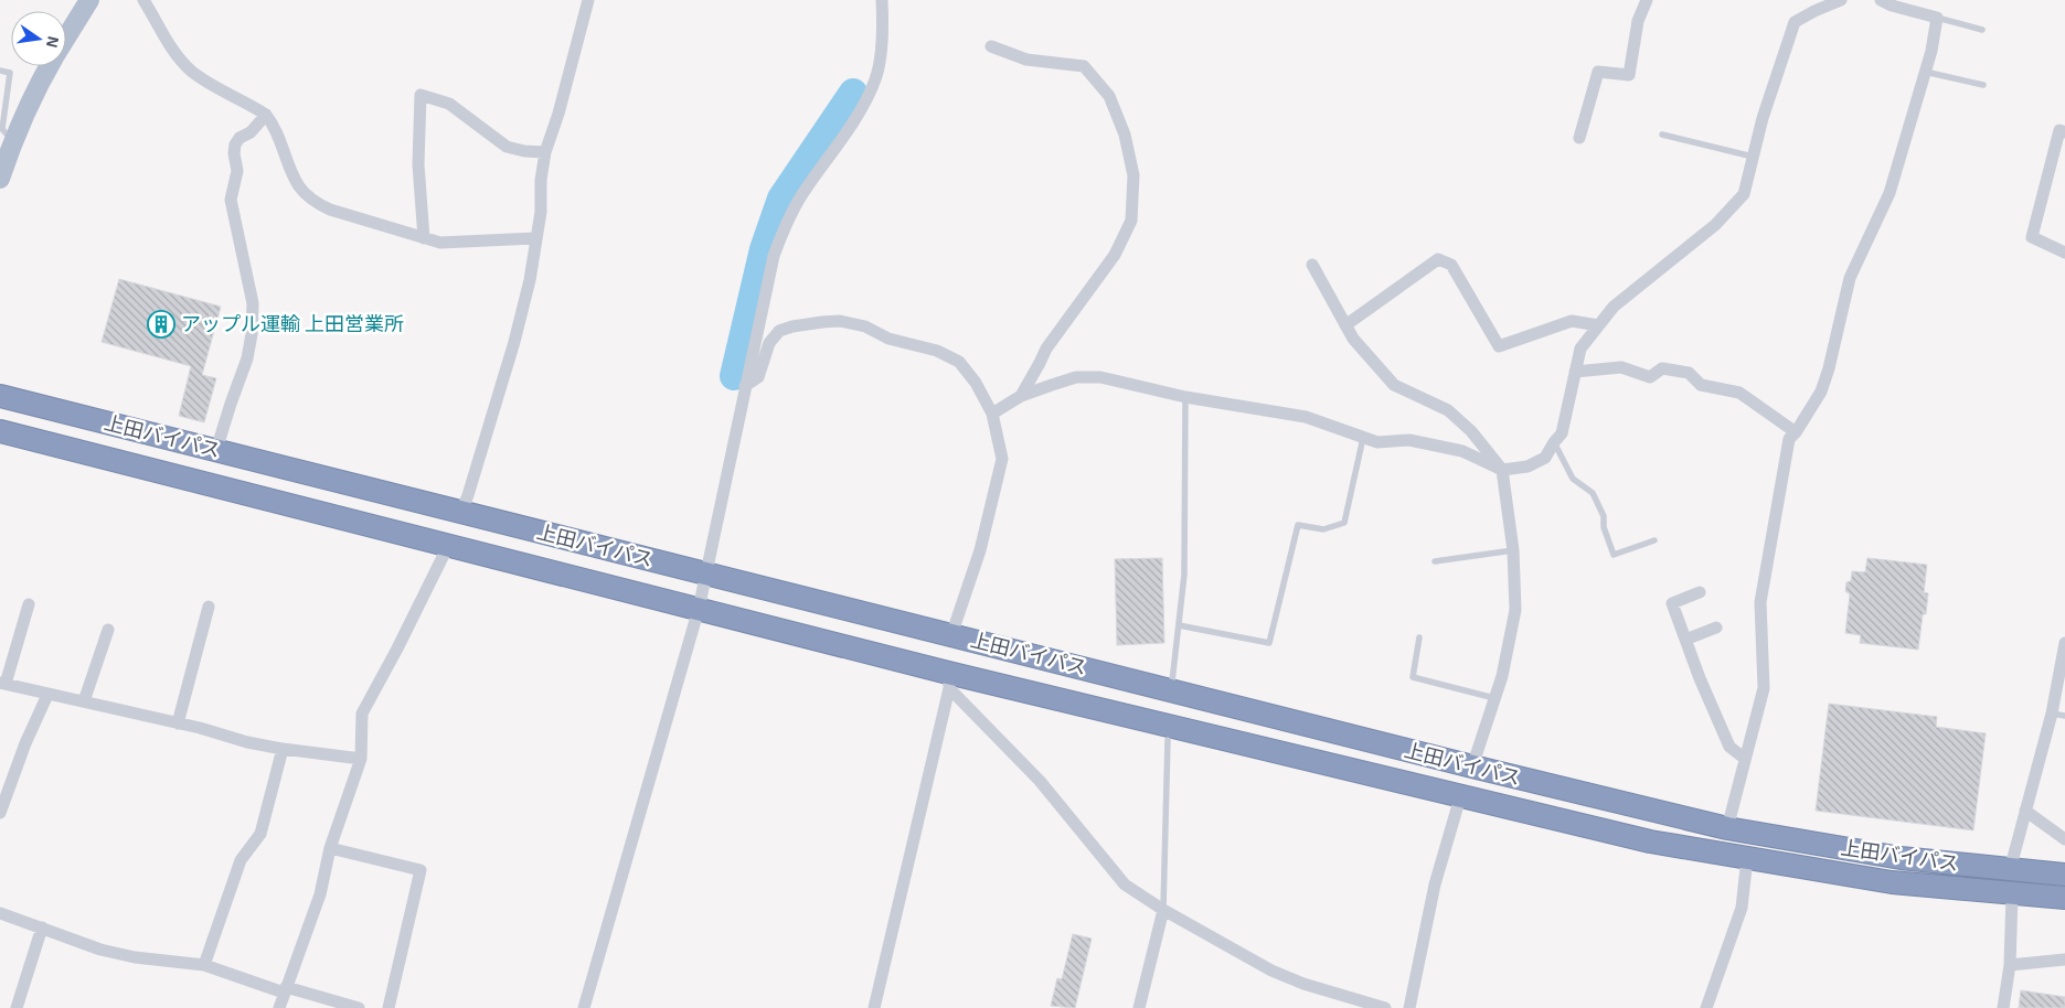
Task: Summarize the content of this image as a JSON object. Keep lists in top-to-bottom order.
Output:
{
  "streets": {
    "highway": ["上田バイパス"]
  },
  "places": {
    "building": ["アップル運輸 上田営業所"]
  },
  "north": "right"
}
